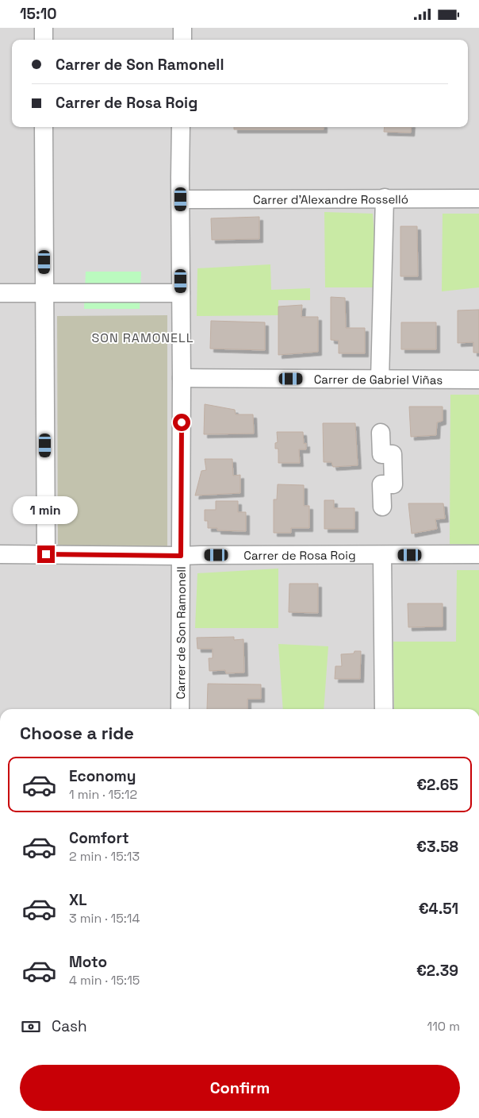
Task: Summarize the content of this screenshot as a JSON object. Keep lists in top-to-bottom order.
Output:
{
  "streets": {
    "street": [
      "Carrer d'Alexandre Rosselló",
      "Carrer de Gabriel Viñas",
      "Carrer de Rosa Roig",
      "Carrer de Son Ramonell"
    ]
  },
  "crossings": [
    ["Carrer d'Alexandre Rosselló", "Carrer de Son Ramonell"],
    ["Carrer de Gabriel Viñas", "Carrer de Son Ramonell"],
    ["Carrer de Rosa Roig", "Carrer de Son Ramonell"]
  ],
  "districts": ["SON RAMONELL"],
  "page": {
    "status": "15:10",
    "banner": ["Carrer de Son Ramonell", "Carrer de Rosa Roig"],
    "bubble": "1 min",
    "heading": "Choose a ride",
    "list": [
      {
        "name": "Economy",
        "note": "1 min · 15:12",
        "value": "€2.65"
      },
      {
        "name": "Comfort",
        "note": "2 min · 15:13",
        "value": "€3.58"
      },
      {
        "name": "XL",
        "note": "3 min · 15:14",
        "value": "€4.51"
      },
      {
        "name": "Moto",
        "note": "4 min · 15:15",
        "value": "€2.39"
      }
    ],
    "pay": ["Cash", "110 m"],
    "buttons": "Confirm"
  }
}
